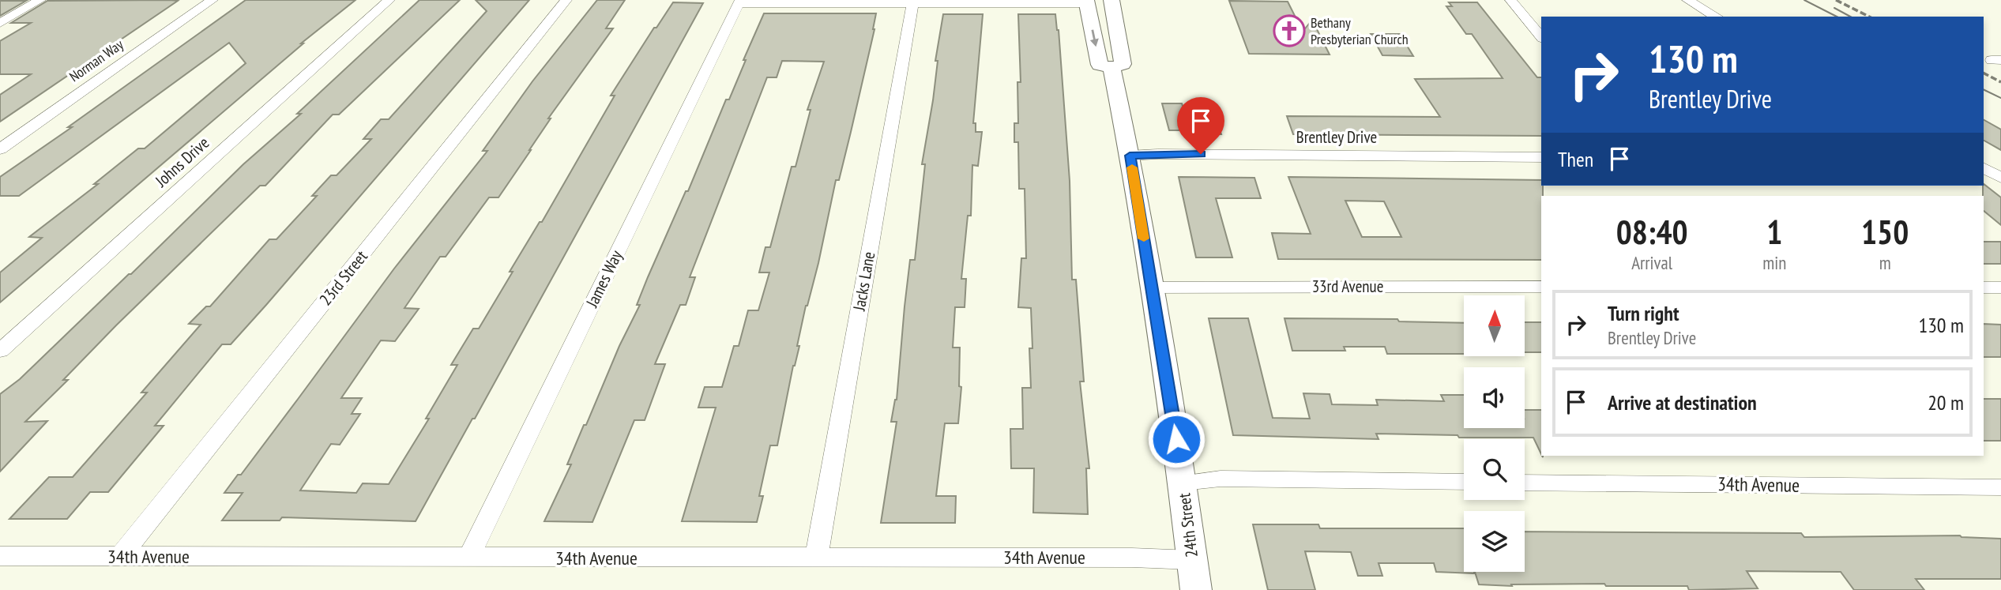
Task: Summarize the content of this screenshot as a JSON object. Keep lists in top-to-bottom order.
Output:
{
  "streets": {
    "street": [
      "Norman Way",
      "Brentley Drive",
      "Johns Drive",
      "23rd Street",
      "James Way",
      "Jacks Lane",
      "33rd Avenue",
      "34th Avenue",
      "24th Street"
    ]
  },
  "crossings": [
    ["Brentley Drive", "24th Street"],
    ["23rd Street", "34th Avenue"],
    ["James Way", "34th Avenue"],
    ["Jacks Lane", "34th Avenue"],
    ["33rd Avenue", "24th Street"],
    ["34th Avenue", "24th Street"]
  ],
  "places": {
    "church": ["Bethany Presbyterian Church"]
  },
  "north": "top",
  "page": {
    "turn": ["130 m", "Brentley Drive"],
    "then": "Then",
    "eta": [
      "08:40",
      "Arrival",
      "1",
      "min",
      "150",
      "m"
    ],
    "list": [
      {
        "name": "Turn right",
        "note": "Brentley Drive",
        "value": "130 m"
      },
      {
        "name": "Arrive at destination",
        "value": "20 m"
      }
    ]
  }
}
